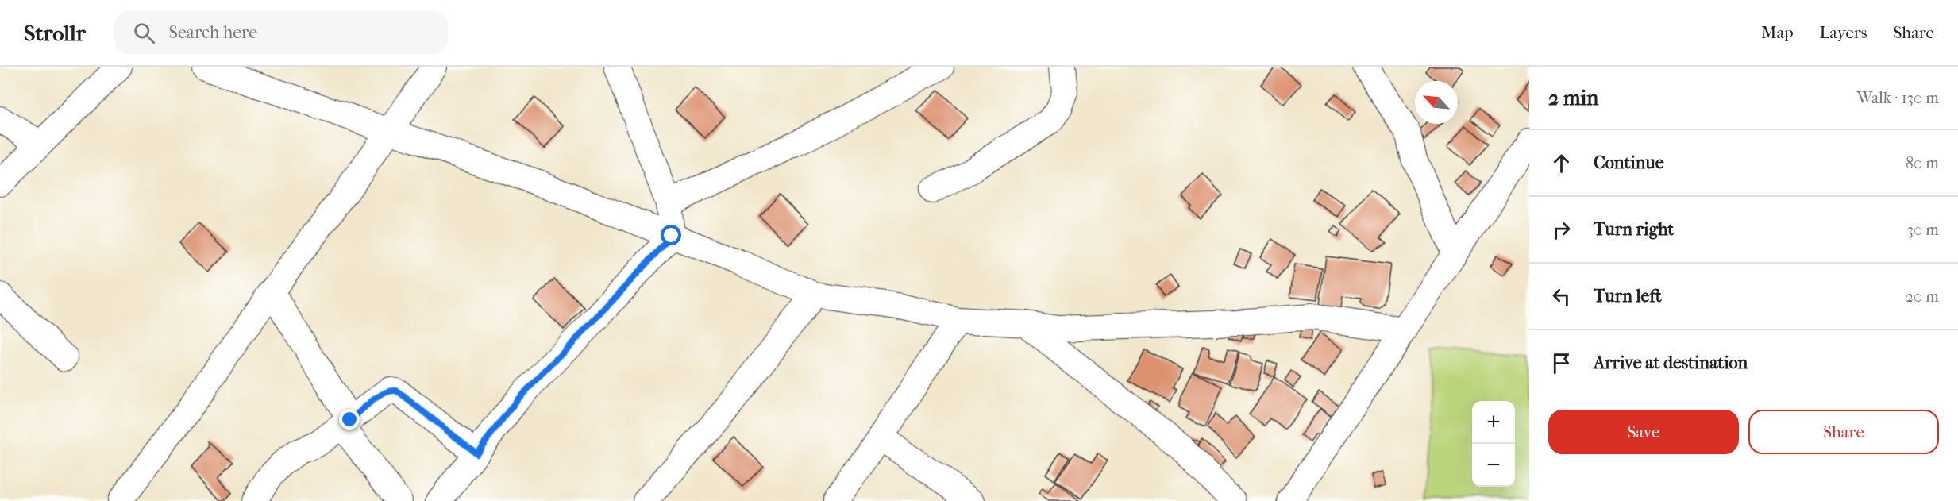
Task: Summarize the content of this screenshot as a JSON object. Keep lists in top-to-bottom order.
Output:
{
  "north": "top left",
  "page": {
    "header": "Strollr",
    "search": "Search here",
    "nav": ["Map", "Layers", "Share"],
    "heading": ["2 min", "Walk · 130 m"],
    "list": [
      ["Continue", "80 m"],
      ["Turn right", "30 m"],
      ["Turn left", "20 m"],
      "Arrive at destination"
    ],
    "buttons": ["Save", "Share"],
    "map_buttons": ["+", "−"]
  }
}
